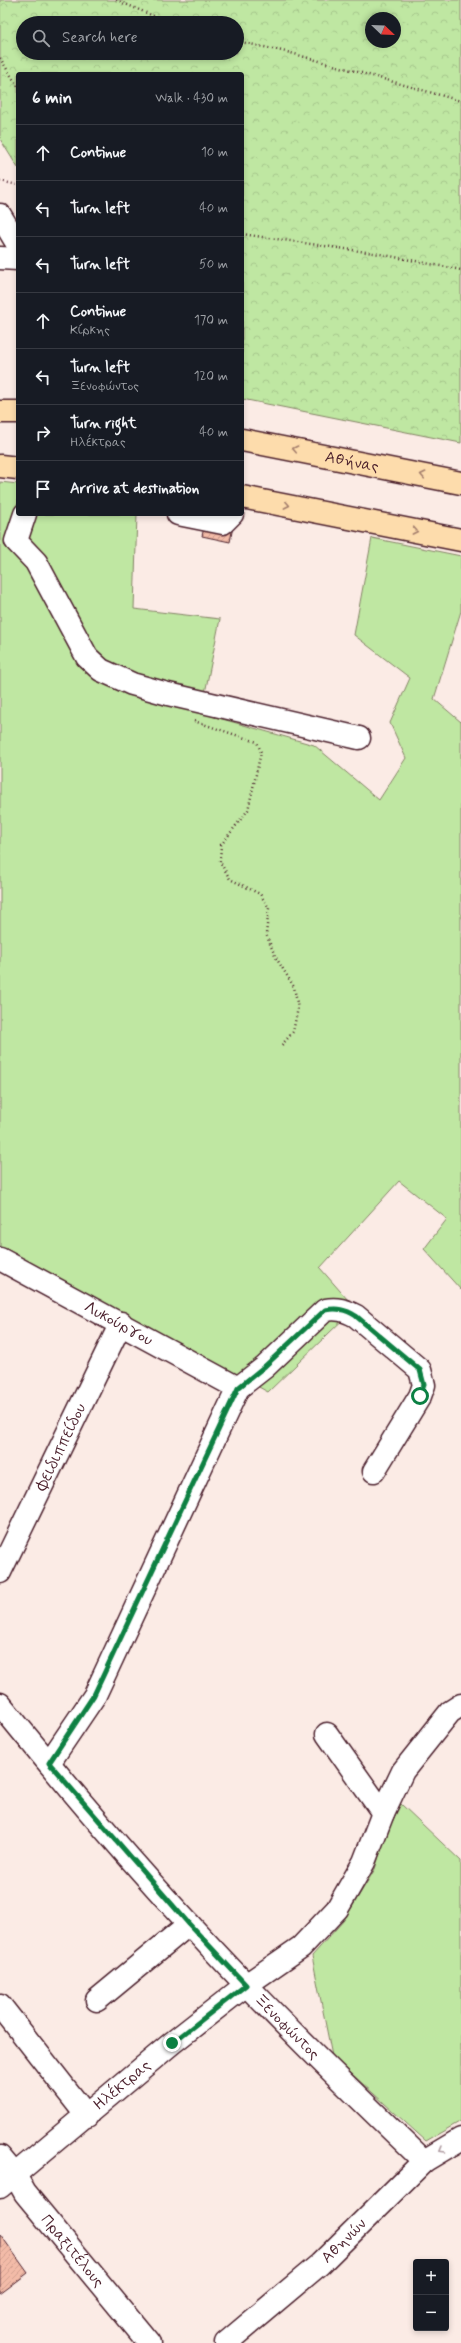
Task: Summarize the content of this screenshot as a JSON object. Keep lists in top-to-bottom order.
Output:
{
  "streets": {
    "highway": ["Αθήνας"],
    "street": [
      "Λυκούργου",
      "Φειδιππείδου",
      "Ξενοφώντος",
      "Ηλέκτρας",
      "Αθηνών",
      "Πραξιτέλους"
    ]
  },
  "crossings": [
    ["Λυκούργου", "Φειδιππείδου"],
    ["Ξενοφώντος", "Ηλέκτρας"],
    ["Ξενοφώντος", "Αθηνών"],
    ["Ηλέκτρας", "Πραξιτέλους"]
  ],
  "north": "bottom right",
  "page": {
    "search": "Search here",
    "heading": ["6 min", "Walk · 430 m"],
    "list": [
      ["Continue", "10 m"],
      ["Turn left", "40 m"],
      ["Turn left", "50 m"],
      ["Continue", "Κίρκης", "170 m"],
      ["Turn left", "Ξενοφώντος", "120 m"],
      ["Turn right", "Ηλέκτρας", "40 m"],
      "Arrive at destination"
    ],
    "map_buttons": ["+", "−"]
  }
}
